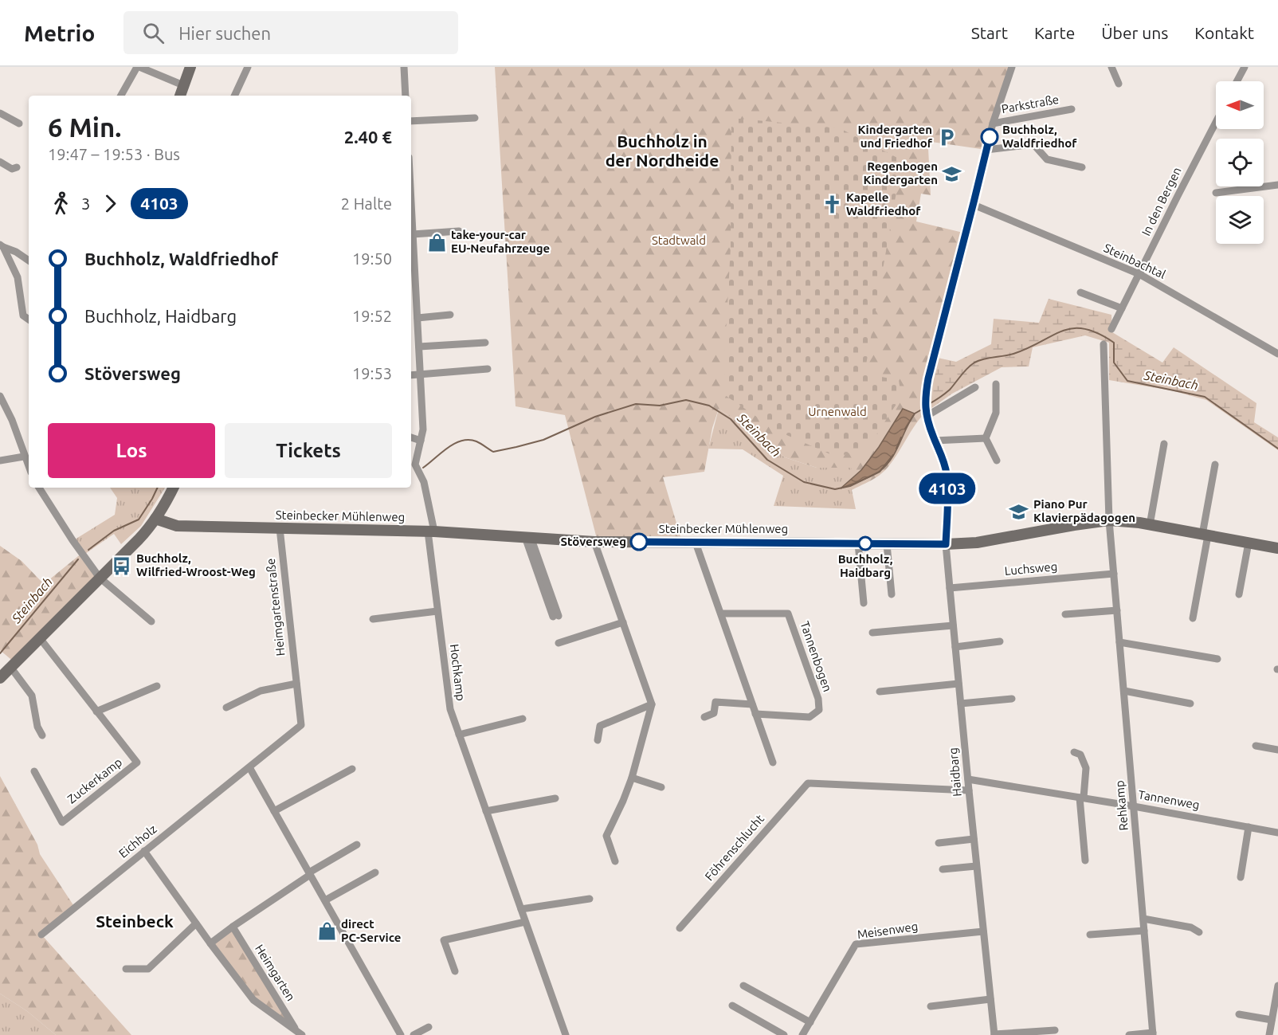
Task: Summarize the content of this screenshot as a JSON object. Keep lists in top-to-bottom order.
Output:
{
  "streets": {
    "street": [
      "Parkstraße",
      "In den Bergen",
      "Steinbachtal",
      "Steinbecker Mühlenweg",
      "Luchsweg",
      "Heimgartenstraße",
      "Tannenbogen",
      "Hochkamp",
      "Haidbarg",
      "Zuckerkamp",
      "Tannenweg",
      "Rehkamp",
      "Eichholz",
      "Föhrenschlucht",
      "Meisenweg",
      "Heimgarten"
    ]
  },
  "crossings": [
    ["Parkstraße", "Steinbachtal"],
    ["Parkstraße", "Steinbecker Mühlenweg"],
    ["Parkstraße", "Haidbarg"],
    ["In den Bergen", "Steinbachtal"],
    ["Steinbecker Mühlenweg", "Heimgartenstraße"],
    ["Steinbecker Mühlenweg", "Hochkamp"],
    ["Steinbecker Mühlenweg", "Haidbarg"],
    ["Steinbecker Mühlenweg", "Rehkamp"],
    ["Luchsweg", "Haidbarg"],
    ["Luchsweg", "Rehkamp"],
    ["Heimgartenstraße", "Eichholz"],
    ["Haidbarg", "Tannenweg"],
    ["Haidbarg", "Föhrenschlucht"],
    ["Haidbarg", "Meisenweg"],
    ["Tannenweg", "Rehkamp"],
    ["Eichholz", "Heimgarten"]
  ],
  "districts": ["Buchholz in der Nordheide", "Steinbeck"],
  "water": ["Steinbach"],
  "parks": ["Stadtwald", "Urnenwald"],
  "places": {
    "parking": ["Kindergarten und Friedhof"],
    "other": ["Buchholz, Waldfriedhof", "Stöversweg", "Buchholz, Haidbarg"],
    "school or university": ["Regenbogen Kindergarten", "Piano Pur Klavierpädagogen"],
    "church": ["Kapelle Waldfriedhof"],
    "shop": ["take-your-car EU-Neufahrzeuge", "direct PC-Service"],
    "bus stop": ["Buchholz, Wilfried-Wroost-Weg"]
  },
  "lines": ["bus line 4103"],
  "north": "left",
  "page": {
    "header": "Metrio",
    "search": "Hier suchen",
    "nav": [
      "Start",
      "Karte",
      "Über uns",
      "Kontakt"
    ],
    "on_map": "4103",
    "heading": ["6 Min.", "19:47 – 19:53 · Bus", "2.40 €"],
    "legs": ["3", "4103", "2 Halte"],
    "list": [
      {
        "name": "Buchholz, Waldfriedhof",
        "value": "19:50"
      },
      {
        "name": "Buchholz, Haidbarg",
        "value": "19:52"
      },
      {
        "name": "Stöversweg",
        "value": "19:53"
      }
    ],
    "buttons": ["Los", "Tickets"]
  }
}
